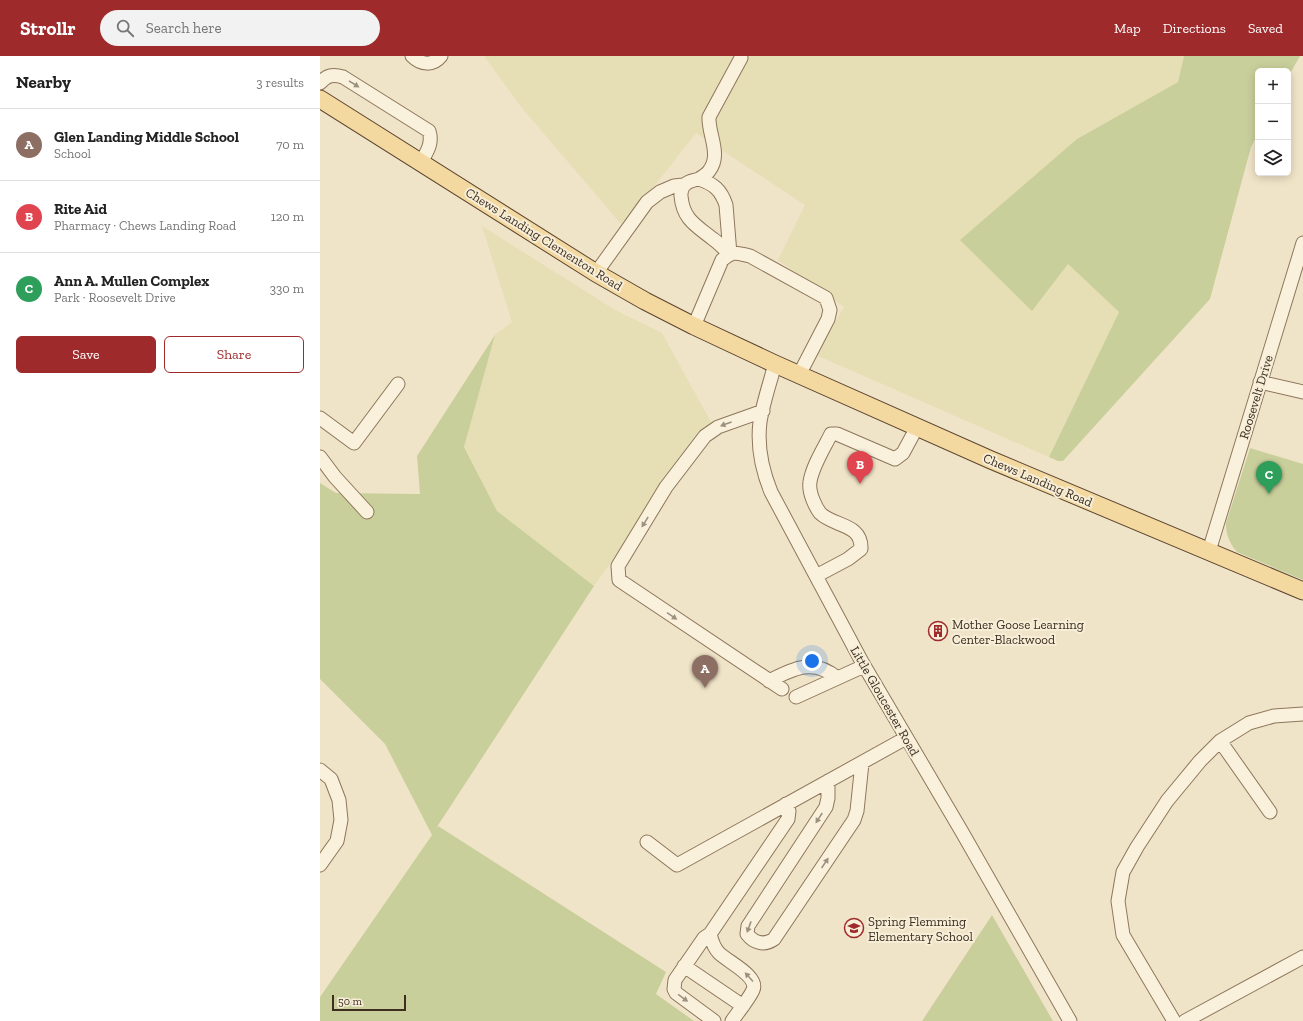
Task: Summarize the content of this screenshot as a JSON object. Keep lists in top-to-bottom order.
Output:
{
  "streets": {
    "main road": ["Chews Landing Clementon Road", "Chews Landing Road"],
    "street": ["Roosevelt Drive", "Little Gloucester Road"]
  },
  "crossings": [
    ["Chews Landing Clementon Road", "Chews Landing Road"],
    ["Chews Landing Clementon Road", "Little Gloucester Road"],
    ["Roosevelt Drive", "Chews Landing Road"],
    ["Chews Landing Road", "Little Gloucester Road"]
  ],
  "places": {
    "building": ["Mother Goose Learning Center-Blackwood"],
    "school or university": ["Spring Flemming Elementary School"]
  },
  "scale_bar": "50 m",
  "page": {
    "header": "Strollr",
    "search": "Search here",
    "nav": ["Map", "Directions", "Saved"],
    "heading": ["Nearby", "3 results"],
    "map_buttons": ["+", "−"],
    "list": [
      {
        "mark": "A",
        "name": "Glen Landing Middle School",
        "note": "School",
        "value": "70 m"
      },
      {
        "mark": "B",
        "name": "Rite Aid",
        "note": "Pharmacy · Chews Landing Road",
        "value": "120 m"
      },
      {
        "mark": "C",
        "name": "Ann A. Mullen Complex",
        "note": "Park · Roosevelt Drive",
        "value": "330 m"
      }
    ],
    "buttons": ["Save", "Share"],
    "pins": ["B", "C", "A"],
    "scale": "50 m"
  }
}
